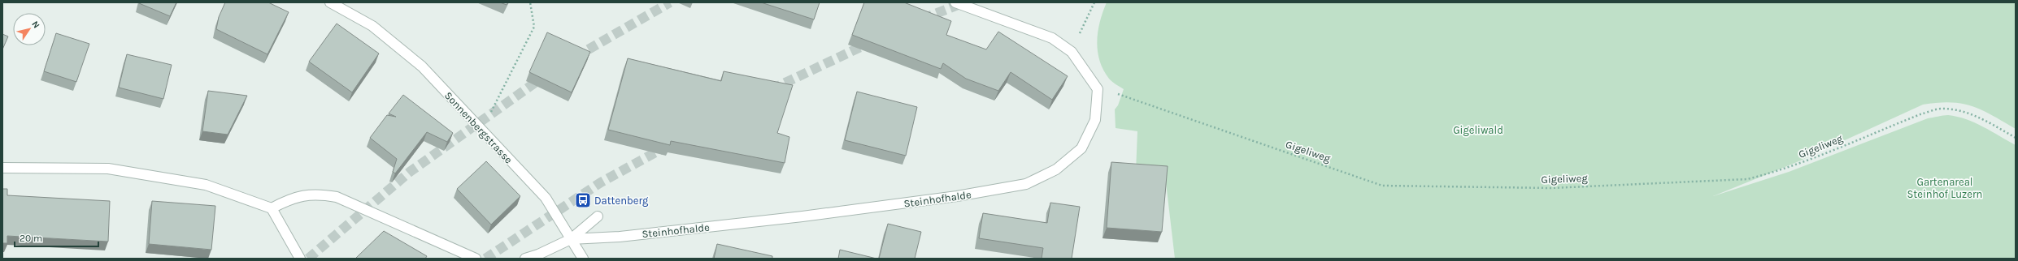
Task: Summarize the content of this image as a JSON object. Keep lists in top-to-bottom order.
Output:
{
  "streets": {
    "street": ["Sonnenbergstrasse", "Steinhofhalde"],
    "path": ["Gigeliweg"]
  },
  "crossings": [
    ["Sonnenbergstrasse", "Steinhofhalde"]
  ],
  "parks": ["Gigeliwald", "Gartenareal Steinhof Luzern"],
  "places": {
    "bus stop": ["Dattenberg"]
  },
  "scale_bar": "20 m",
  "north": "top right"
}
